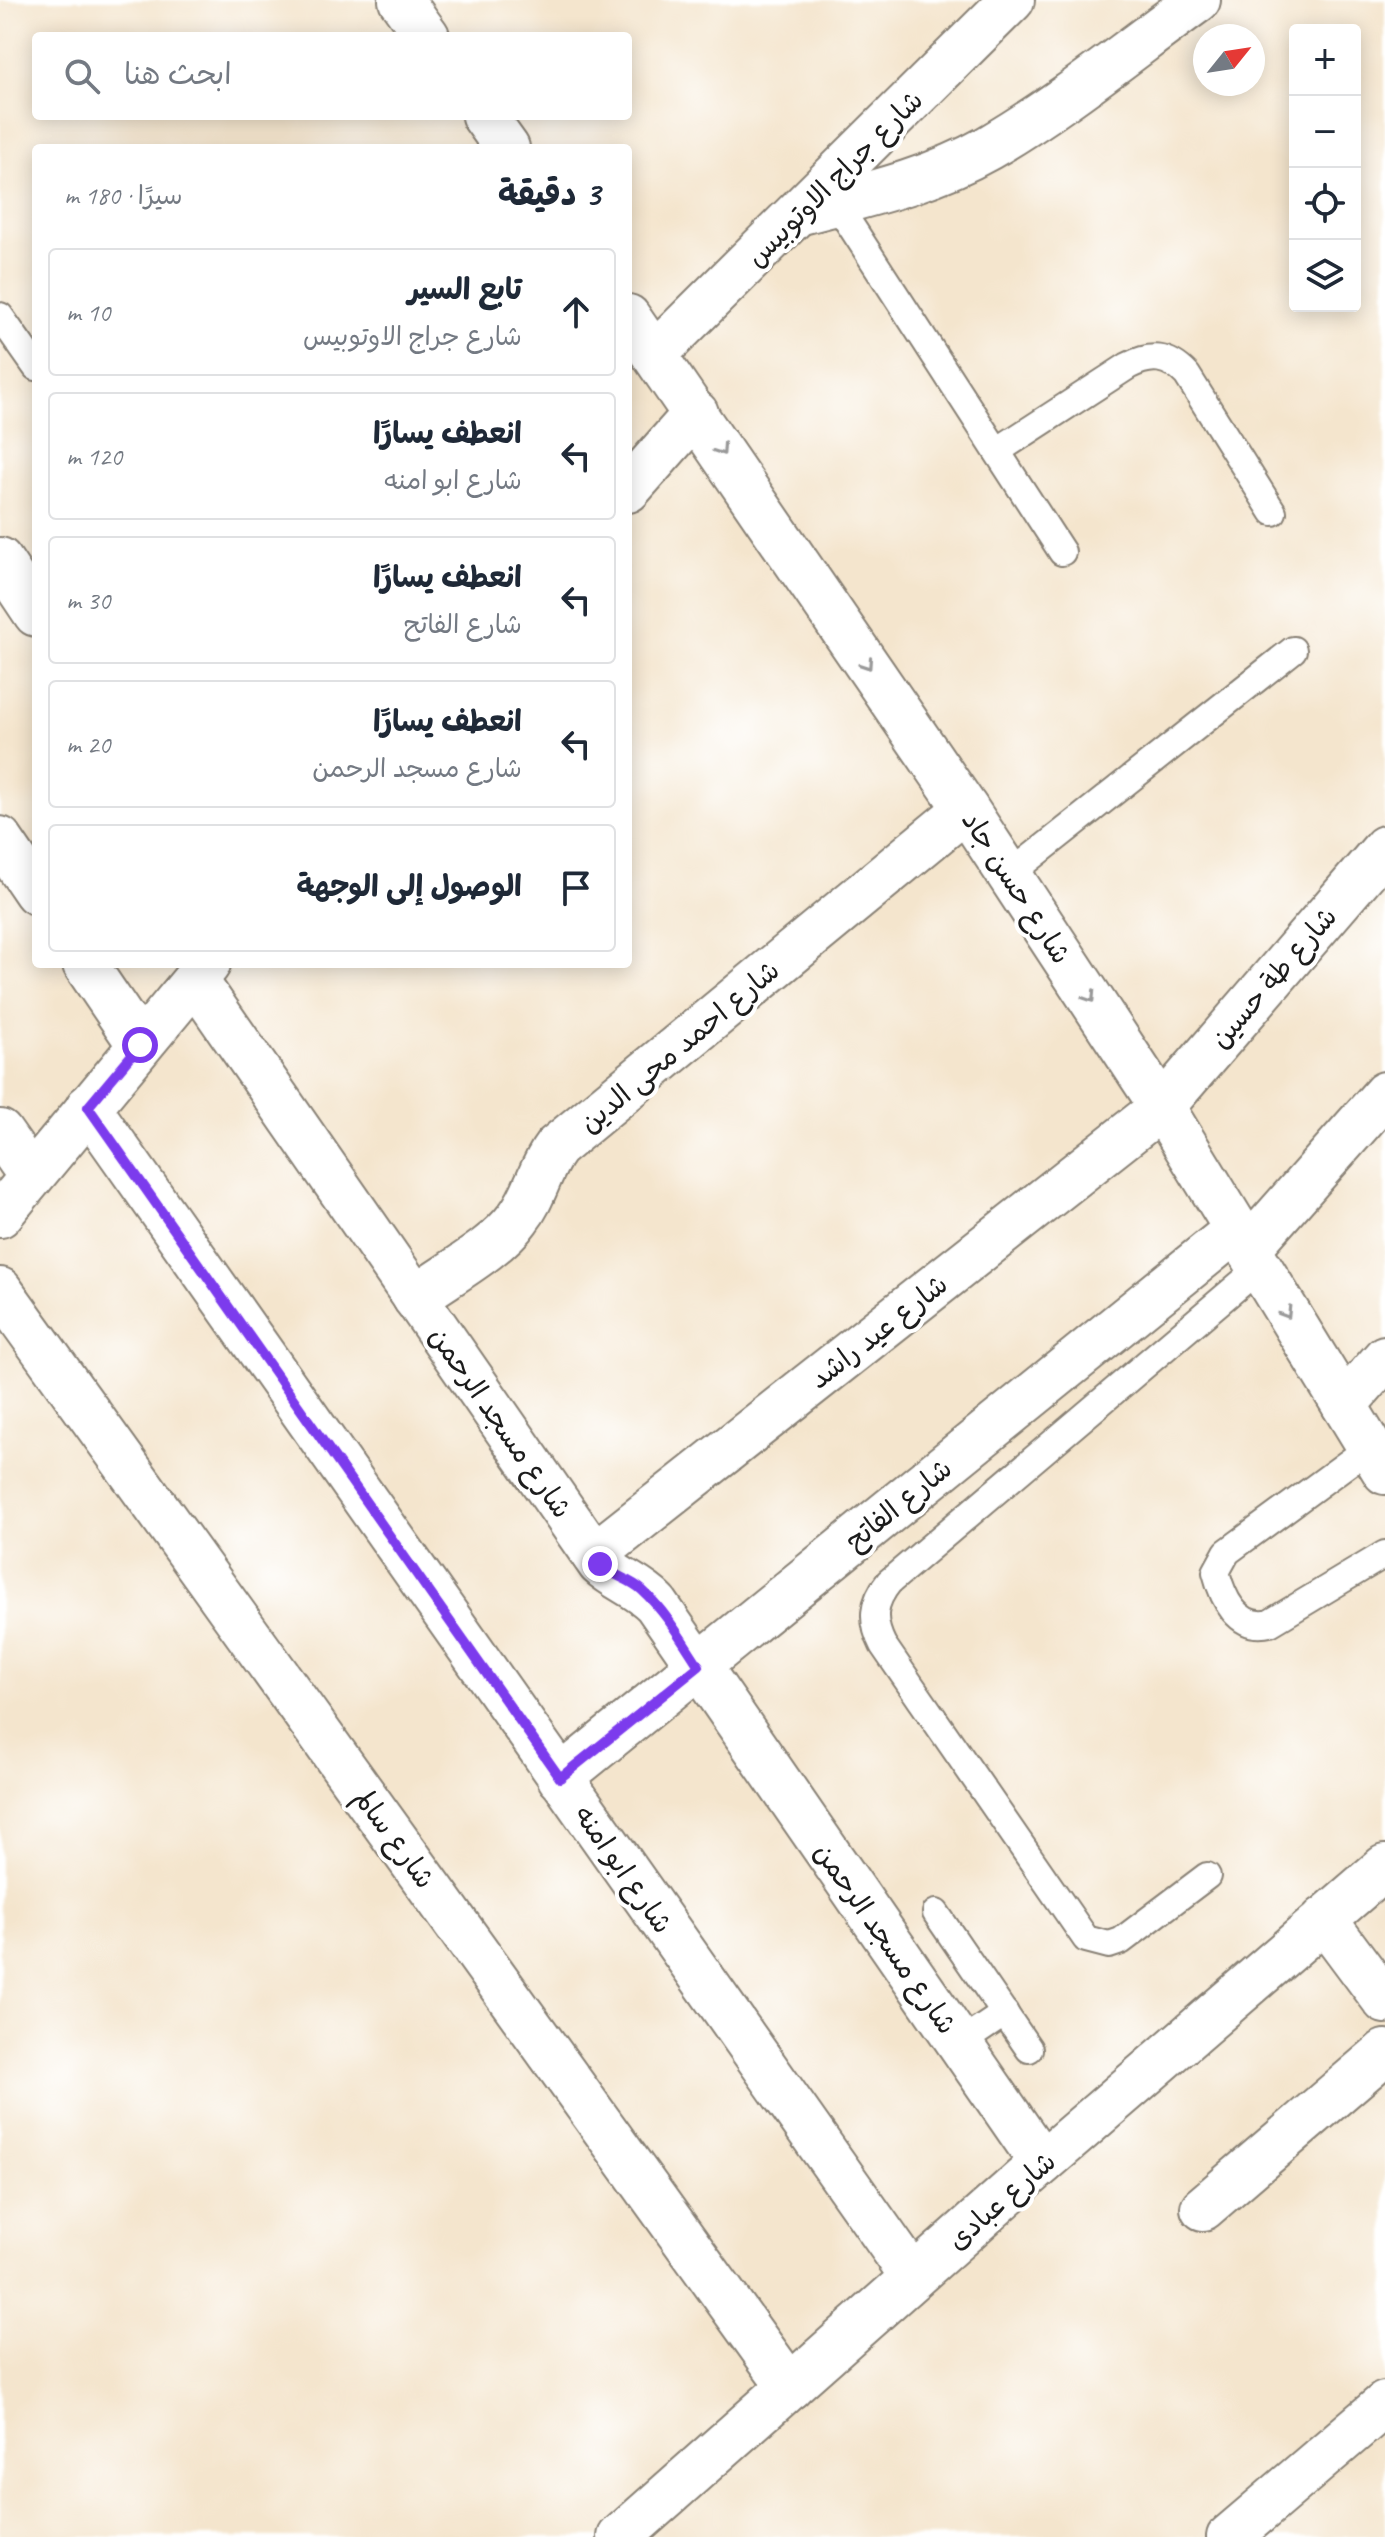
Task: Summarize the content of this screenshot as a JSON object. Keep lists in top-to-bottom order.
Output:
{
  "streets": {
    "street": [
      "شارع جراج الاوتوبيس",
      "شارع حسن جاد",
      "شارع طة حسين",
      "شارع احمد محى الدين",
      "شارع عيد راشد",
      "شارع مسجد الرحمن",
      "شارع الفاتح",
      "شارع سالم",
      "شارع ابو امنه",
      "شارع عبادى"
    ]
  },
  "crossings": [
    ["شارع جراج الاوتوبيس", "شارع حسن جاد"],
    ["شارع حسن جاد", "شارع طة حسين"],
    ["شارع حسن جاد", "شارع احمد محى الدين"],
    ["شارع حسن جاد", "شارع عيد راشد"],
    ["شارع حسن جاد", "شارع الفاتح"],
    ["شارع طة حسين", "شارع عيد راشد"],
    ["شارع احمد محى الدين", "شارع مسجد الرحمن"],
    ["شارع عيد راشد", "شارع مسجد الرحمن"],
    ["شارع مسجد الرحمن", "شارع الفاتح"],
    ["شارع مسجد الرحمن", "شارع عبادى"],
    ["شارع الفاتح", "شارع ابو امنه"],
    ["شارع سالم", "شارع عبادى"],
    ["شارع ابو امنه", "شارع عبادى"]
  ],
  "one_way": ["شارع حسن جاد"],
  "north": "top right",
  "page": {
    "map_buttons": ["+", "−"],
    "search": "ابحث هنا",
    "heading": ["3 دقيقة", "سيرًا · 180 m"],
    "list": [
      ["تابع السير", "شارع جراج الاوتوبيس", "10 m"],
      ["انعطف يسارًا", "شارع ابو امنه", "120 m"],
      ["انعطف يسارًا", "شارع الفاتح", "30 m"],
      ["انعطف يسارًا", "شارع مسجد الرحمن", "20 m"],
      "الوصول إلى الوجهة"
    ]
  }
}
